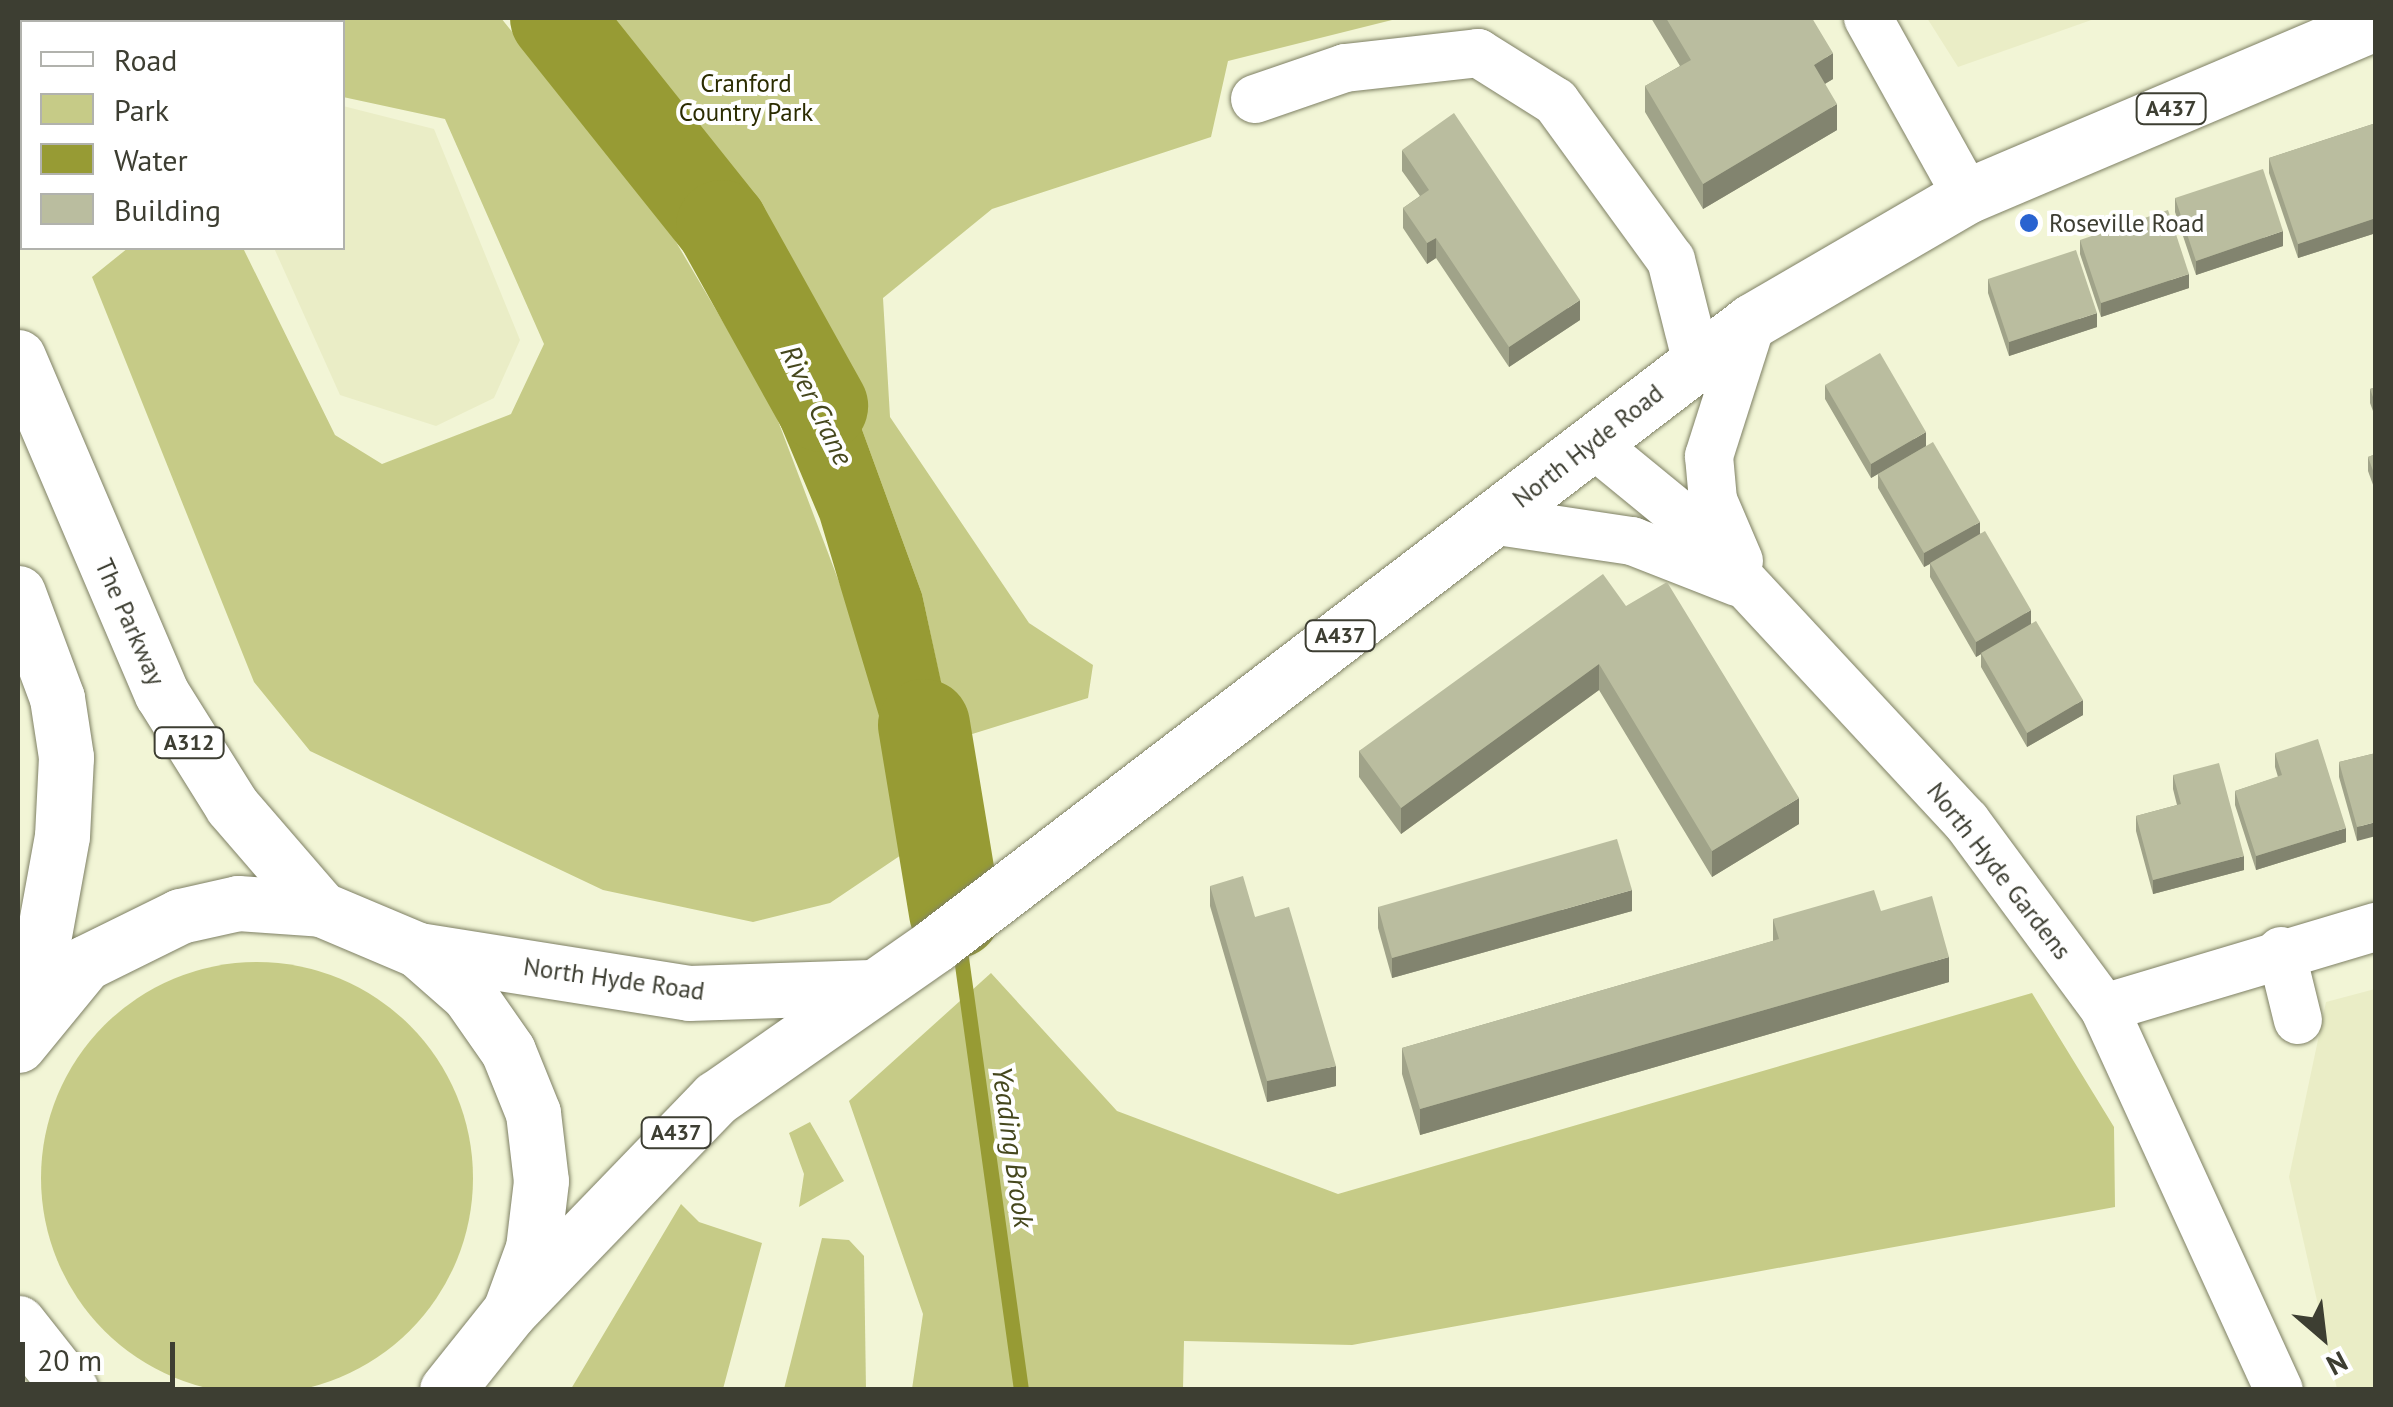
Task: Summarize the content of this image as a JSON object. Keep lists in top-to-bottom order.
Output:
{
  "streets": {
    "main road": [
      "A437",
      "North Hyde Road",
      "The Parkway",
      "A312"
    ],
    "street": ["North Hyde Gardens"]
  },
  "crossings": [
    ["North Hyde Road", "North Hyde Gardens"]
  ],
  "water": ["River Crane", "Yeading Brook"],
  "parks": ["Cranford Country Park"],
  "places": ["Roseville Road"],
  "legend": [
    "Road",
    "Park",
    "Water",
    "Building"
  ],
  "scale_bar": "20 m",
  "north": "bottom right"
}
